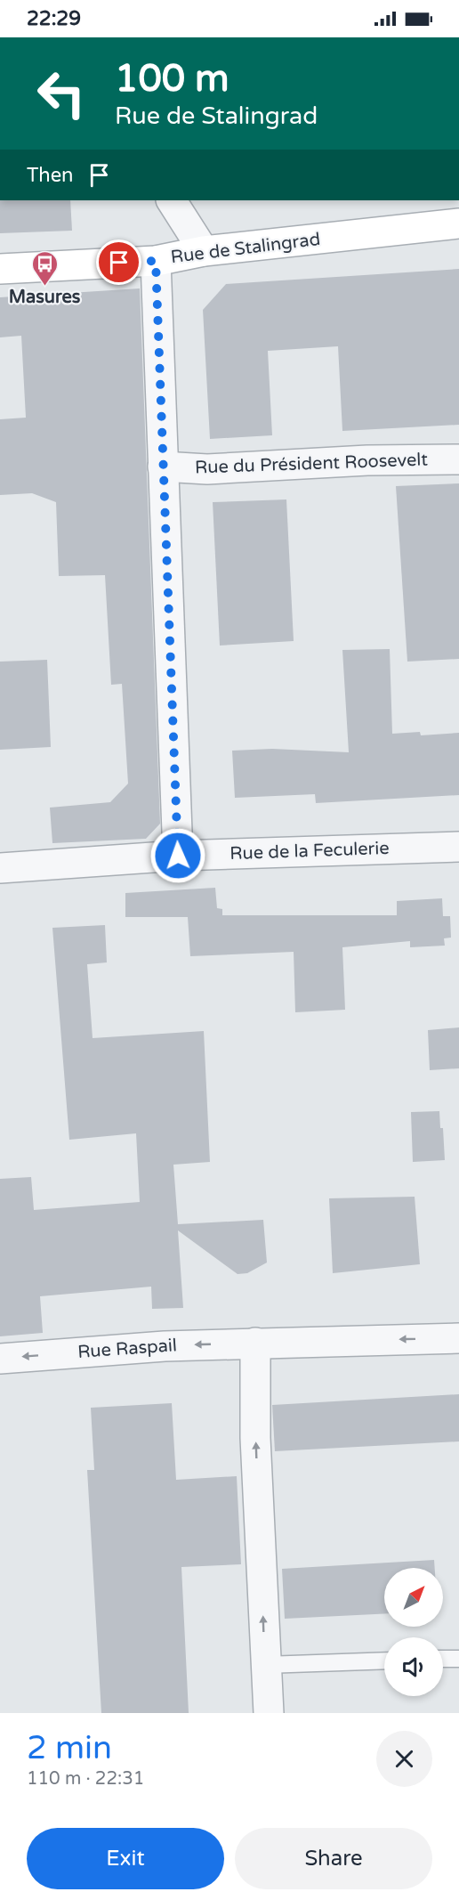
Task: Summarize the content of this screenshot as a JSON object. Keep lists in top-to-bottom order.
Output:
{
  "streets": {
    "main road": ["Rue de Stalingrad"],
    "street": ["Rue du Président Roosevelt", "Rue de la Feculerie", "Rue Raspail"]
  },
  "one_way": ["Rue Raspail"],
  "places": {
    "bus stop": ["Masures"]
  },
  "north": "top right",
  "page": {
    "status": "22:29",
    "turn": ["100 m", "Rue de Stalingrad"],
    "then": "Then",
    "heading": ["2 min", "110 m · 22:31"],
    "buttons": ["Exit", "Share"]
  }
}
